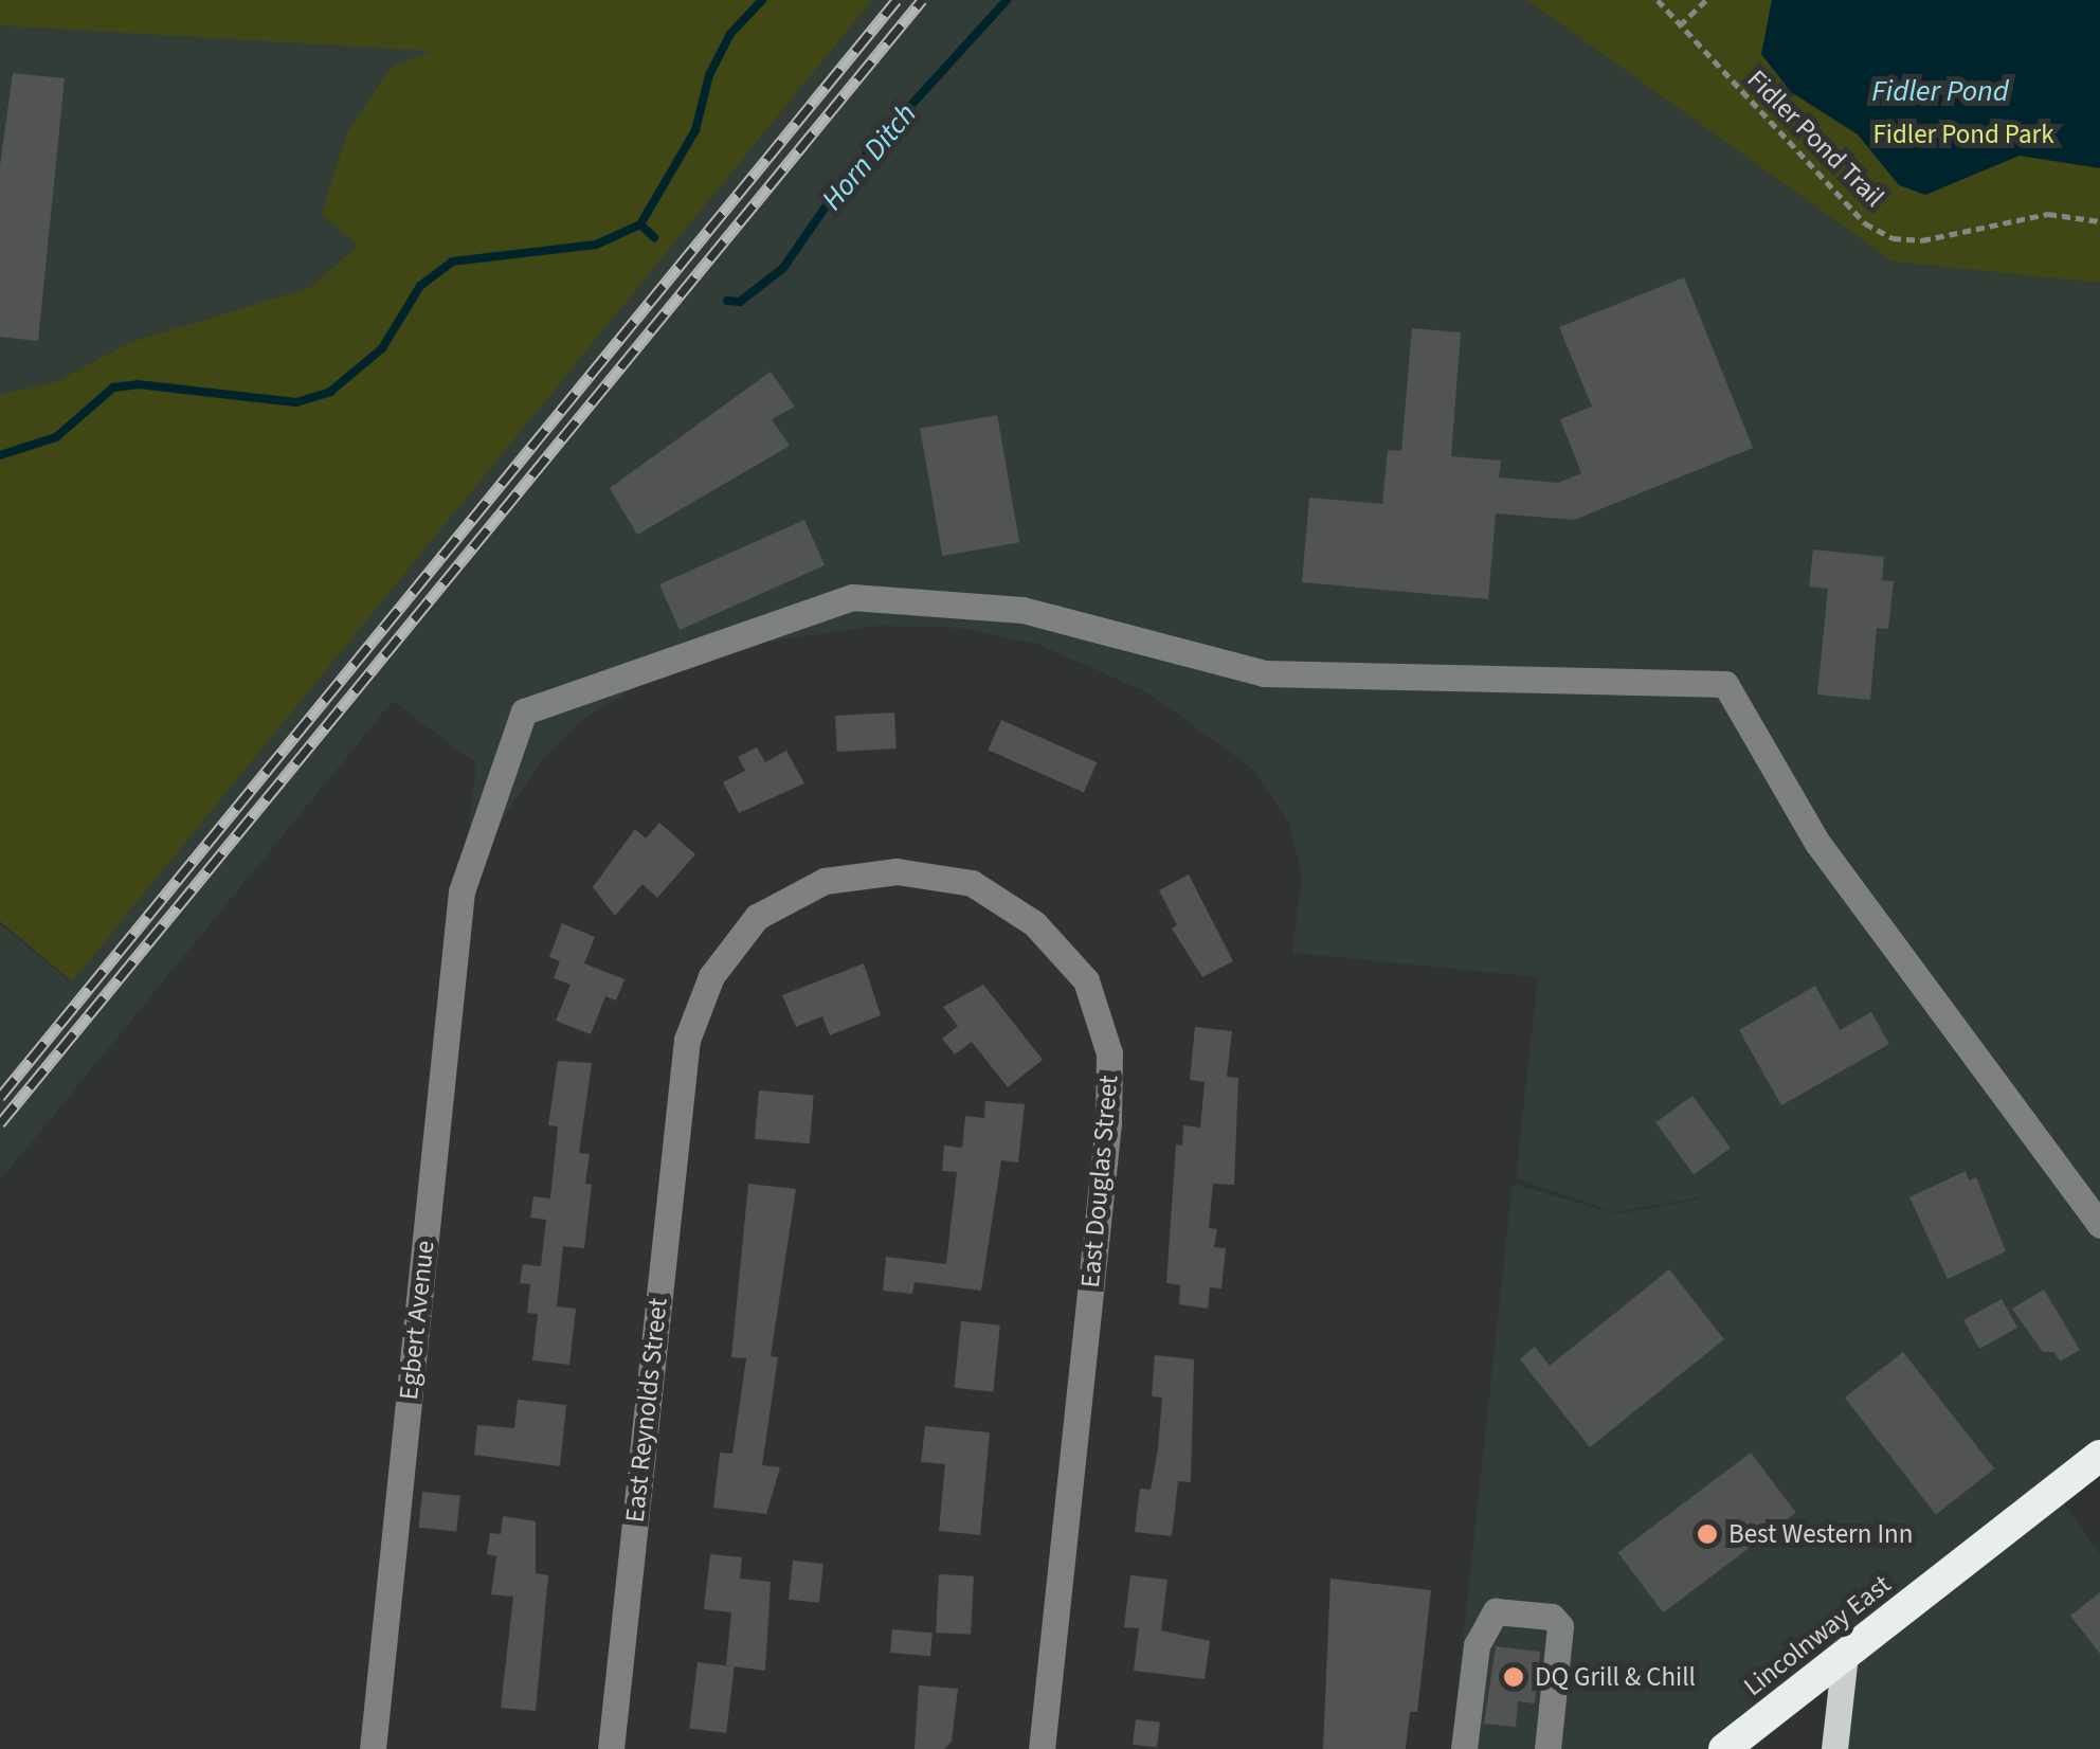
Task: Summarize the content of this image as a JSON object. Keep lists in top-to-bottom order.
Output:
{
  "streets": {
    "highway": ["Lincolnway East"],
    "street": ["East Douglas Street", "Egbert Avenue", "East Reynolds Street"],
    "path": ["Fidler Pond Trail"]
  },
  "crossings": [
    ["East Douglas Street", "East Reynolds Street"]
  ],
  "water": ["Fidler Pond", "Horn Ditch"],
  "parks": ["Fidler Pond Park"],
  "places": ["Best Western Inn", "DQ Grill & Chill"]
}
